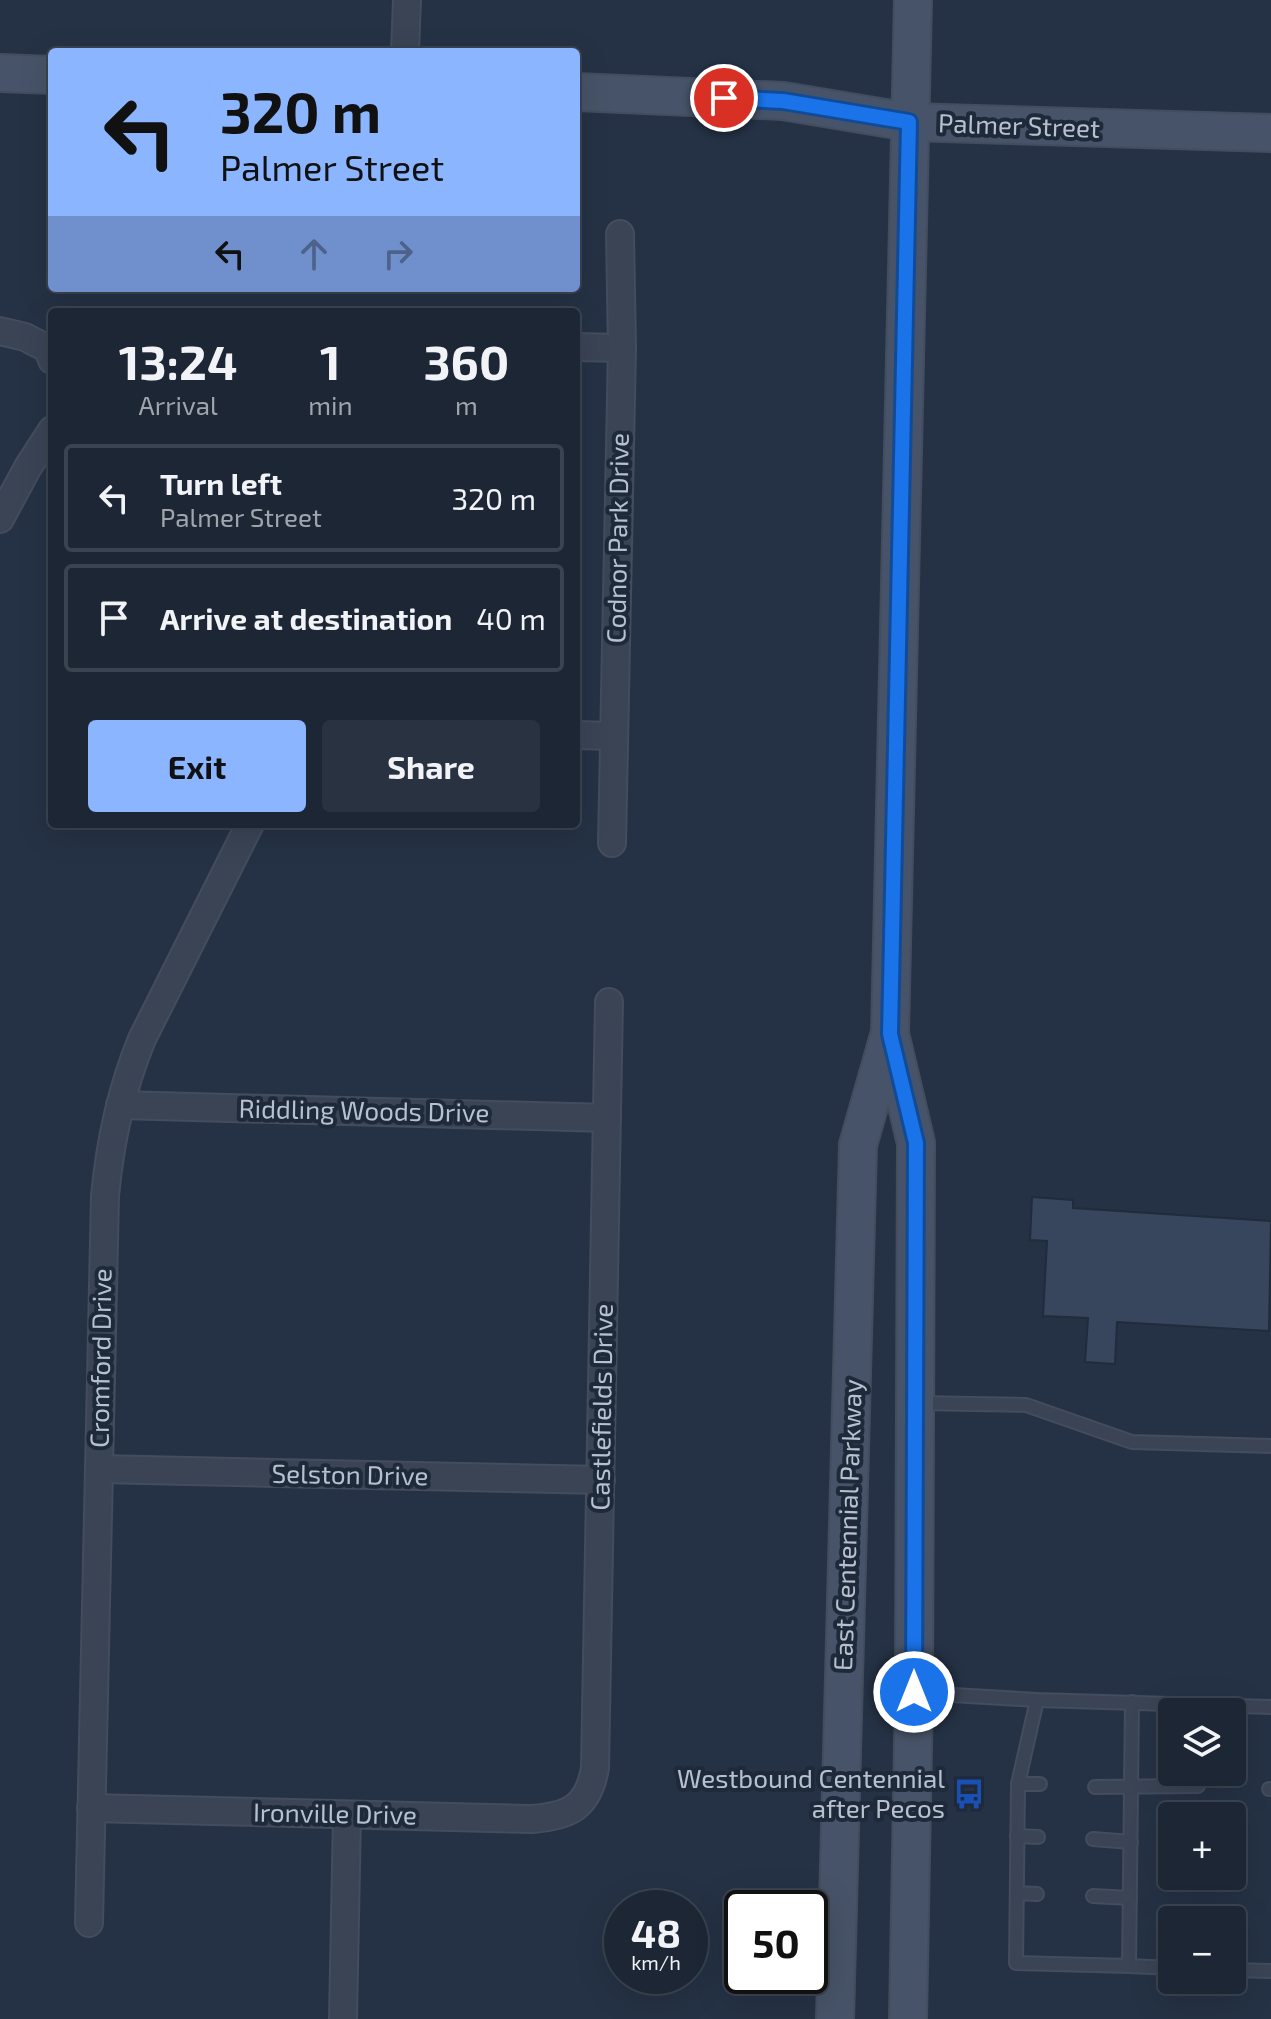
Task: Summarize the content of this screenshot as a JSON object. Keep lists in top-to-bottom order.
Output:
{
  "streets": {
    "main road": ["Palmer Street", "East Centennial Parkway"],
    "street": [
      "Codnor Park Drive",
      "Riddling Woods Drive",
      "Cromford Drive",
      "Castlefields Drive",
      "Selston Drive",
      "Ironville Drive"
    ]
  },
  "crossings": [
    ["Palmer Street", "East Centennial Parkway"],
    ["Riddling Woods Drive", "Cromford Drive"],
    ["Riddling Woods Drive", "Castlefields Drive"],
    ["Cromford Drive", "Selston Drive"],
    ["Cromford Drive", "Ironville Drive"],
    ["Castlefields Drive", "Selston Drive"],
    ["Castlefields Drive", "Ironville Drive"]
  ],
  "places": {
    "bus stop": ["Westbound Centennial after Pecos"]
  },
  "page": {
    "turn": ["320 m", "Palmer Street"],
    "eta": [
      "13:24",
      "Arrival",
      "1",
      "min",
      "360",
      "m"
    ],
    "list": [
      {
        "name": "Turn left",
        "note": "Palmer Street",
        "value": "320 m"
      },
      {
        "name": "Arrive at destination",
        "value": "40 m"
      }
    ],
    "buttons": ["Exit", "Share"],
    "map_buttons": ["+", "−"],
    "speed": "48 km/h",
    "limit": "50"
  }
}
